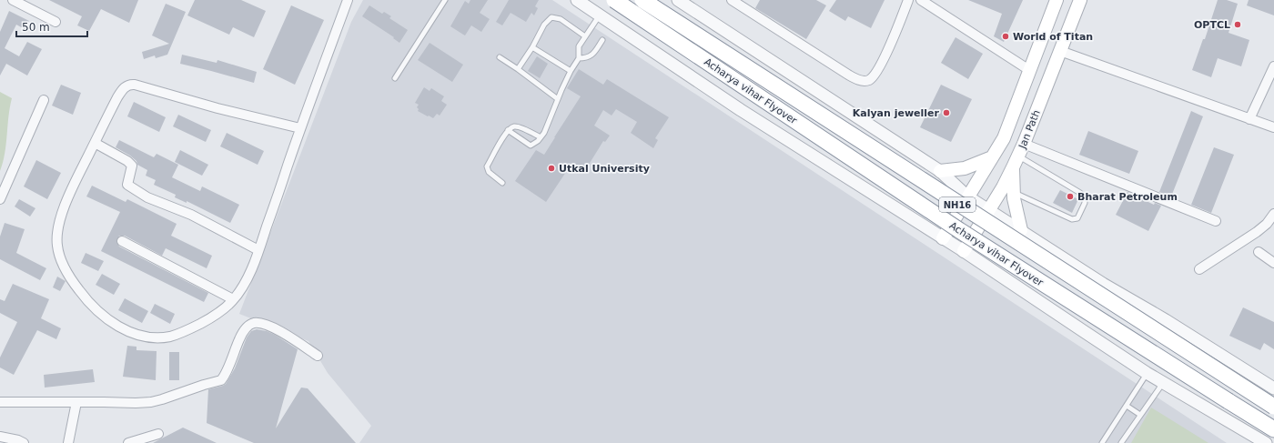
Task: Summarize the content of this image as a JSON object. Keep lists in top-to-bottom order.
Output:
{
  "streets": {
    "highway": ["Acharya vihar Flyover", "NH16"],
    "main road": ["Jan Path"]
  },
  "places": [
    "OPTCL",
    "World of Titan",
    "Kalyan jeweller",
    "Utkal University",
    "Bharat Petroleum"
  ],
  "scale_bar": "50 m"
}
